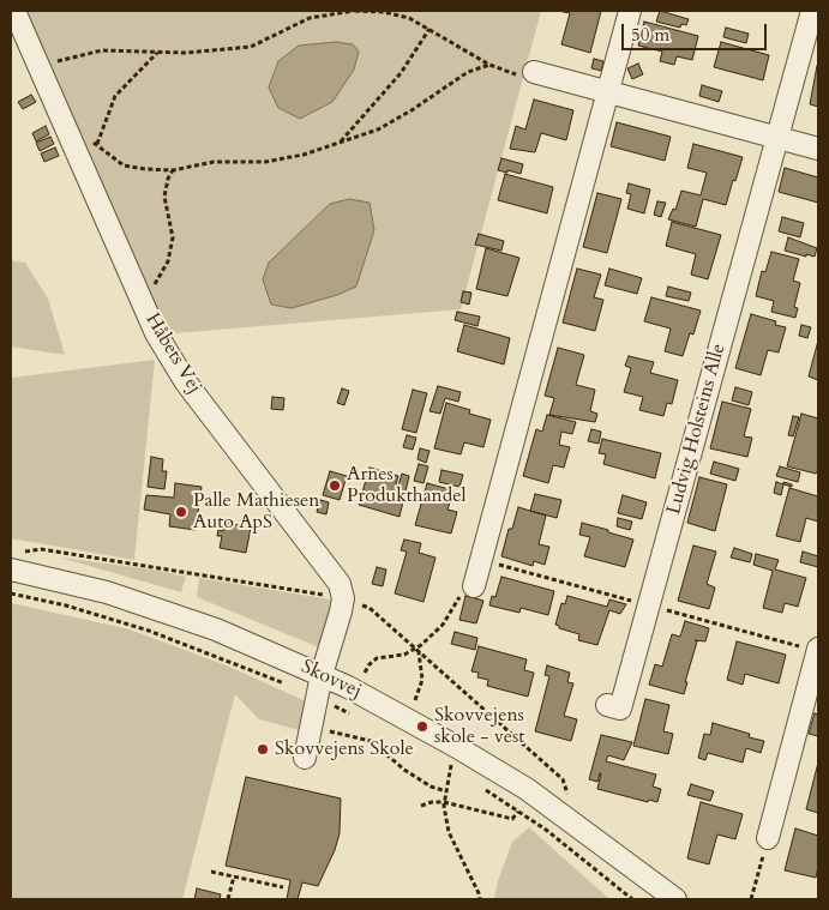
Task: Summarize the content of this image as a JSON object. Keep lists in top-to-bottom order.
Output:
{
  "streets": {
    "street": ["Håbets Vej", "Ludvig Holsteins Alle", "Skovvej"]
  },
  "places": [
    "Arnes Produkthandel",
    "Palle Mathiesen Auto ApS",
    "Skovvejens skole - vest",
    "Skovvejens Skole"
  ],
  "scale_bar": "50 m"
}
